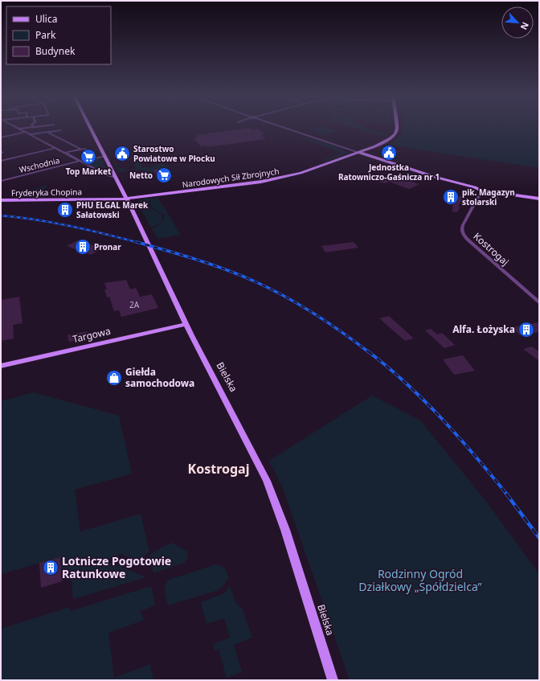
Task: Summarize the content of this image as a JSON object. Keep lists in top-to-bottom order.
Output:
{
  "streets": {
    "street": [
      "Wschodnia",
      "Narodowych Sił Zbrojnych",
      "Fryderyka Chopina",
      "Kostrogaj",
      "Targowa",
      "Bielska"
    ]
  },
  "crossings": [
    ["Wschodnia", "Bielska"],
    ["Narodowych Sił Zbrojnych", "Fryderyka Chopina"],
    ["Narodowych Sił Zbrojnych", "Bielska"],
    ["Fryderyka Chopina", "Bielska"],
    ["Targowa", "Bielska"]
  ],
  "districts": ["Kostrogaj"],
  "parks": ["Rodzinny Ogród Działkowy „Spółdzielca”"],
  "places": {
    "public building": ["Jednostka Ratowniczo-Gaśnicza nr 1", "Starostwo Powiatowe w Płocku"],
    "supermarket": ["Top Market", "Netto"],
    "building": [
      "pik. Magazyn stolarski",
      "PHU ELGAL Marek Sałatowski",
      "Pronar",
      "Alfa. Łożyska",
      "Lotnicze Pogotowie Ratunkowe"
    ],
    "shop": ["Giełda samochodowa"]
  },
  "house_numbers": ["2A"],
  "legend": ["Ulica", "Park", "Budynek"],
  "north": "bottom right"
}
